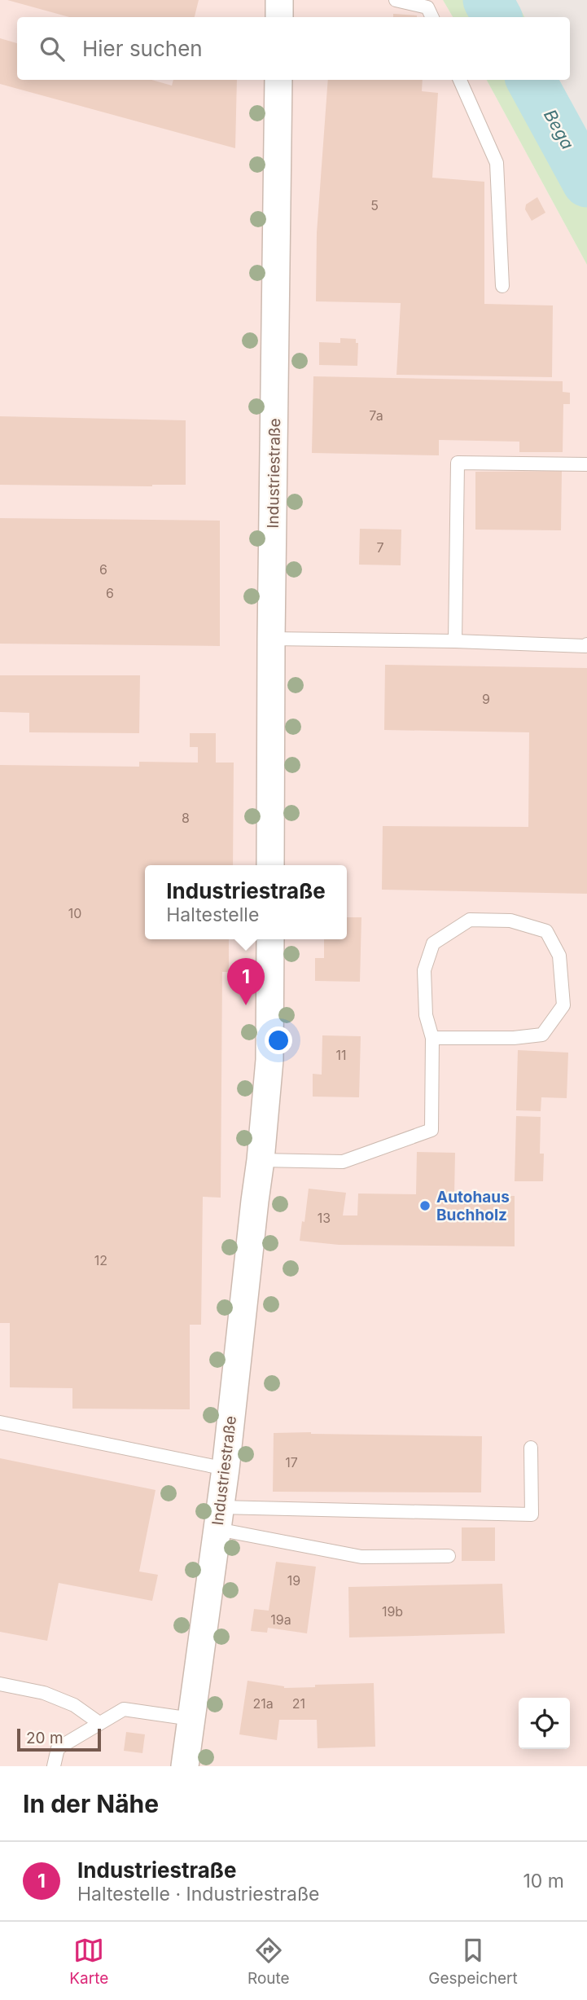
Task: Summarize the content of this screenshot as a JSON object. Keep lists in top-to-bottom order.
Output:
{
  "streets": {
    "street": ["Industriestraße"]
  },
  "water": ["Bega"],
  "places": ["Autohaus Buchholz"],
  "house_numbers": [
    "5",
    "7a",
    "7",
    "6",
    "6",
    "9",
    "8",
    "10",
    "11",
    "13",
    "12",
    "17",
    "19",
    "19b",
    "19a",
    "21a",
    "21"
  ],
  "scale_bar": "20 m",
  "page": {
    "search": "Hier suchen",
    "popup": ["Industriestraße", "Haltestelle"],
    "pins": "1",
    "scale": "20 m",
    "heading": "In der Nähe",
    "list": [
      {
        "mark": "1",
        "name": "Industriestraße",
        "note": "Haltestelle · Industriestraße",
        "value": "10 m"
      }
    ],
    "nav": ["Karte", "Route", "Gespeichert"]
  }
}
